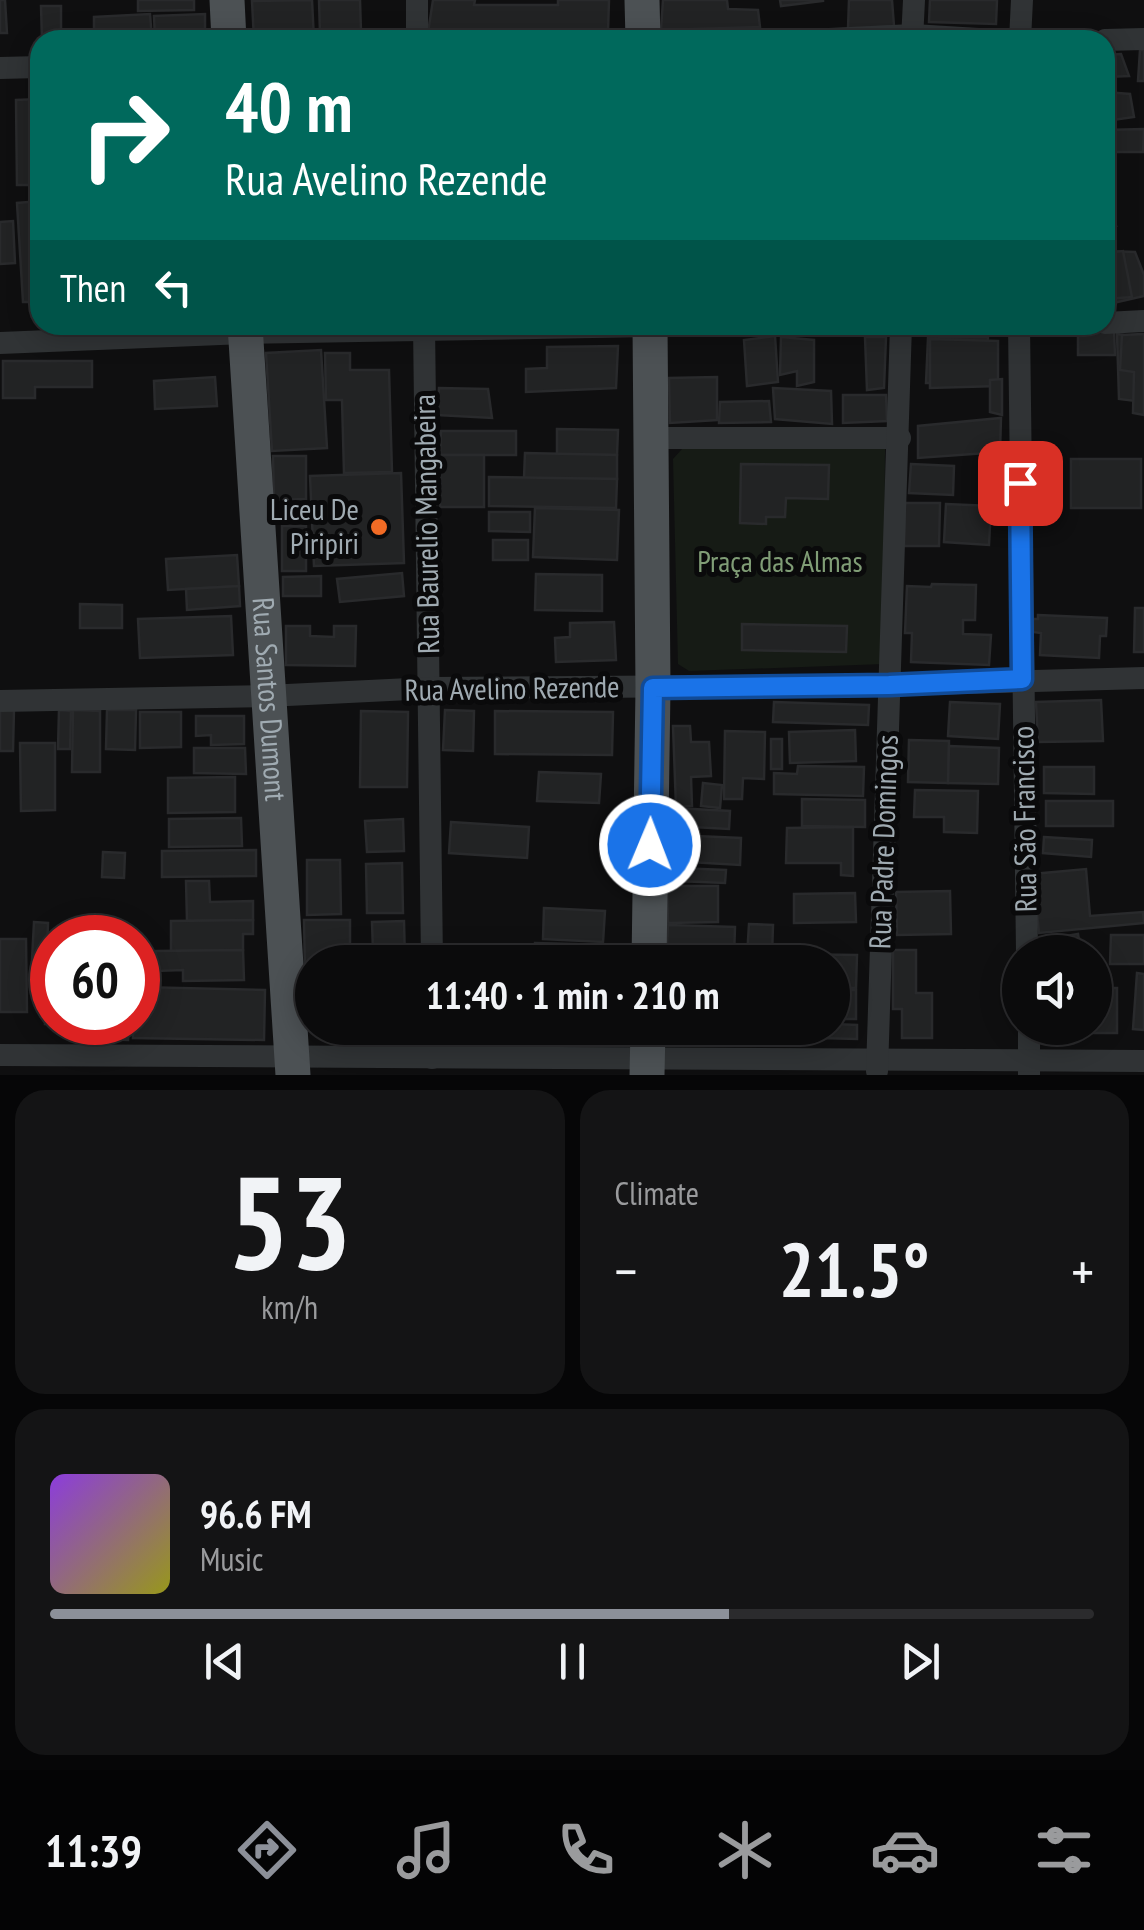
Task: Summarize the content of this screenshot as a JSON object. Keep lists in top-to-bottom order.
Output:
{
  "streets": {
    "main road": ["Rua Santos Dumont"],
    "street": [
      "Rua Baurelio Mangabeira",
      "Rua Avelino Rezende",
      "Rua São Francisco",
      "Rua Padre Domingos"
    ]
  },
  "crossings": [
    ["Rua Baurelio Mangabeira", "Rua Avelino Rezende"],
    ["Rua Avelino Rezende", "Rua Santos Dumont"],
    ["Rua Avelino Rezende", "Rua São Francisco"],
    ["Rua Avelino Rezende", "Rua Padre Domingos"]
  ],
  "parks": ["Praça das Almas"],
  "places": ["Liceu De Piripiri"],
  "page": {
    "turn": ["40 m", "Rua Avelino Rezende"],
    "then": "Then",
    "limit": "60",
    "trip": "11:40 · 1 min · 210 m",
    "tile": [
      ["53", "km/h"],
      "Climate"
    ],
    "heat": ["−", "21.5°", "+"],
    "song": ["96.6 FM", "Music"],
    "tabs": "11:39"
  }
}
